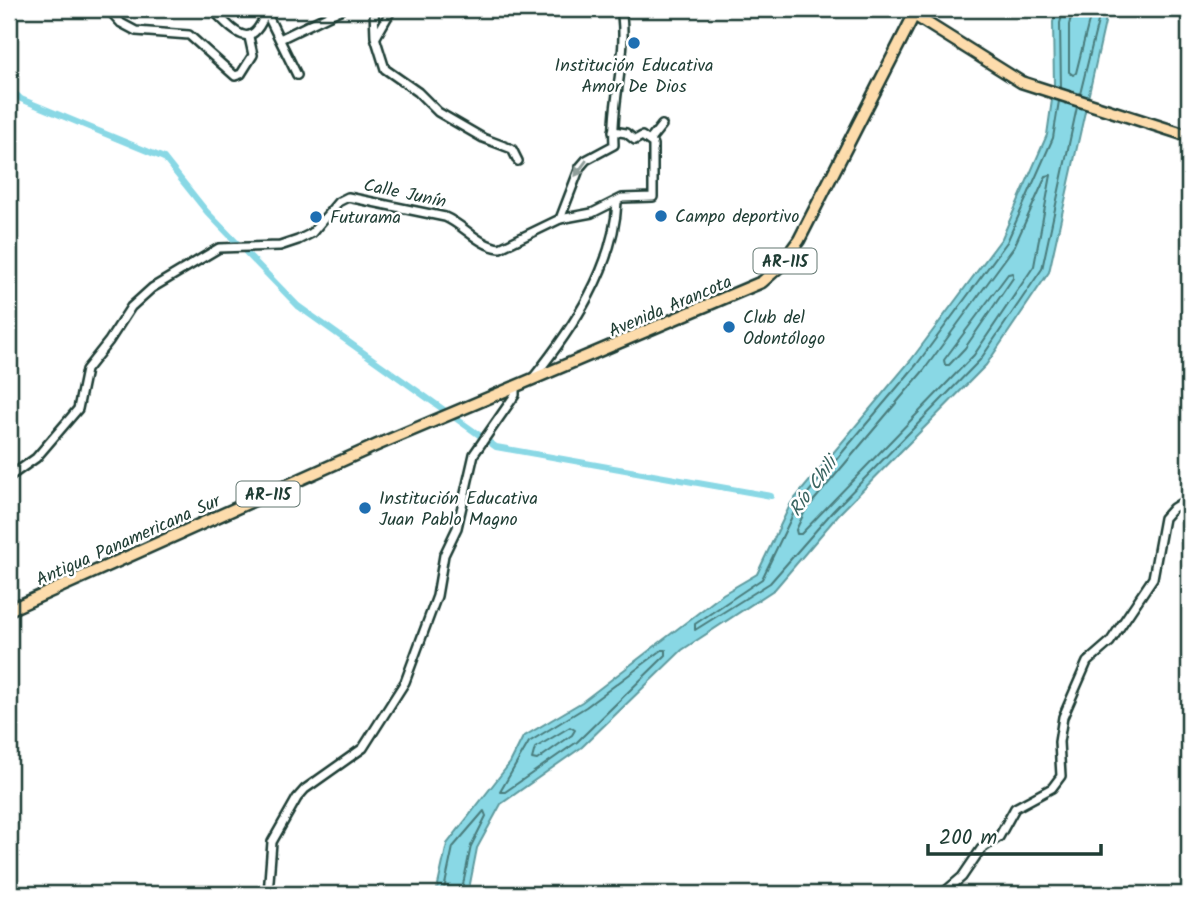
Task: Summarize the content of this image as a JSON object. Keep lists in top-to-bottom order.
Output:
{
  "streets": {
    "main road": ["AR-115", "Avenida Arancota", "Antigua Panamericana Sur"],
    "street": ["Calle Junín"]
  },
  "crossings": [
    ["Avenida Arancota", "Antigua Panamericana Sur"]
  ],
  "water": ["Río Chili"],
  "places": [
    "Institución Educativa Amor De Dios",
    "Campo deportivo",
    "Futurama",
    "Club del Odontólogo",
    "Institución Educativa Juan Pablo Magno"
  ],
  "scale_bar": "200 m"
}
